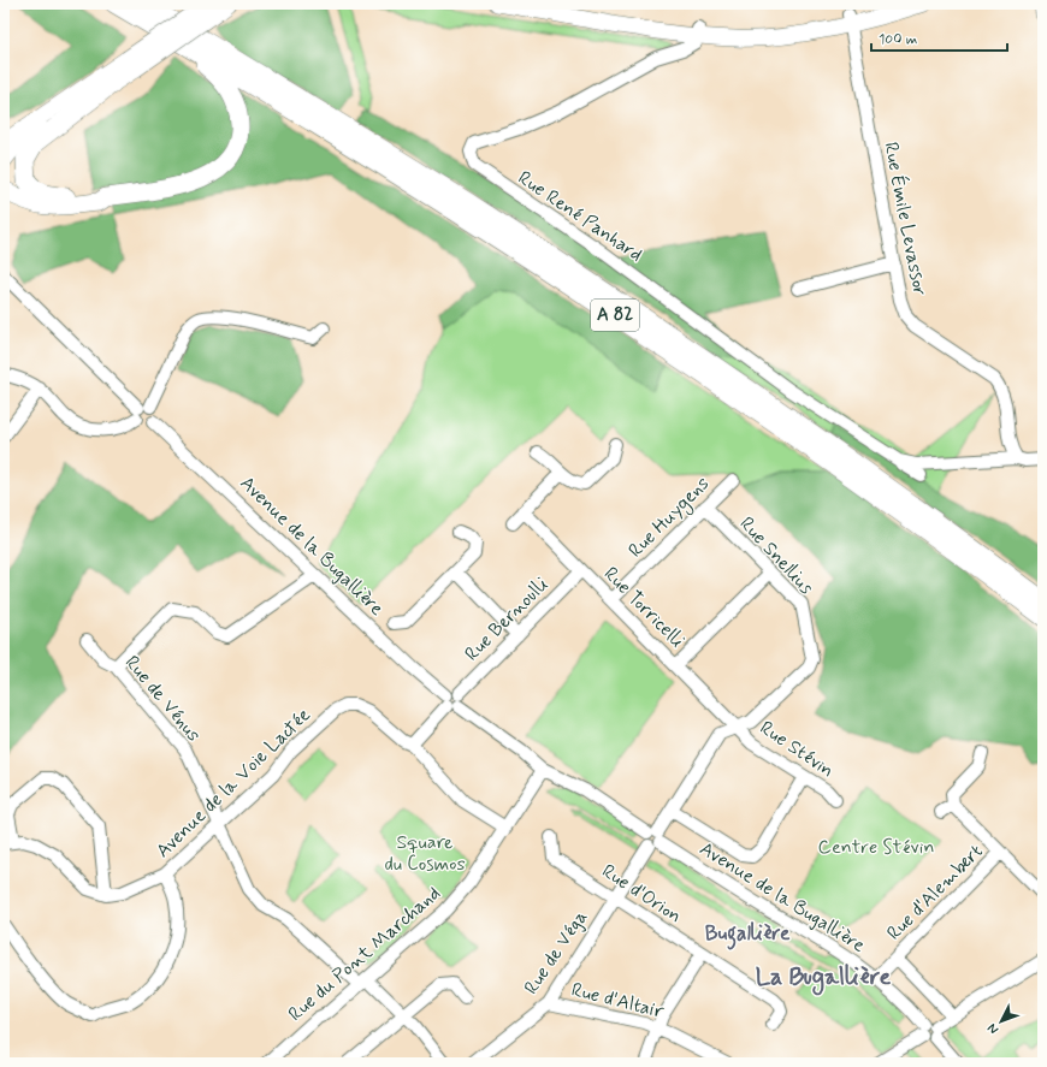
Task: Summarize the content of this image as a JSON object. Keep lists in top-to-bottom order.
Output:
{
  "streets": {
    "highway": ["A 82"],
    "street": [
      "Rue René Panhard",
      "Rue Émile Levassor",
      "Rue Huygens",
      "Avenue de la Bugallière",
      "Rue Snellius",
      "Rue Torricelli",
      "Rue Bernoulli",
      "Rue de Vénus",
      "Rue Stévin",
      "Avenue de la Voie Lactée",
      "Rue d'Alembert",
      "Rue d'Orion",
      "Rue de Véga",
      "Rue du Pont Marchand",
      "Rue d'Altair"
    ]
  },
  "crossings": [
    ["Rue René Panhard", "Rue Émile Levassor"],
    ["Rue Huygens", "Rue Snellius"],
    ["Rue Huygens", "Rue Torricelli"],
    ["Avenue de la Bugallière", "Rue Snellius"],
    ["Avenue de la Bugallière", "Rue Bernoulli"],
    ["Avenue de la Bugallière", "Rue d'Alembert"],
    ["Avenue de la Bugallière", "Rue de Véga"],
    ["Avenue de la Bugallière", "Rue du Pont Marchand"],
    ["Rue Snellius", "Rue Torricelli"],
    ["Rue Snellius", "Rue Stévin"],
    ["Rue Snellius", "Rue de Véga"],
    ["Rue Torricelli", "Rue Bernoulli"],
    ["Rue Torricelli", "Rue Stévin"],
    ["Rue de Vénus", "Avenue de la Voie Lactée"],
    ["Rue de Vénus", "Rue du Pont Marchand"],
    ["Rue d'Orion", "Rue de Véga"],
    ["Rue de Véga", "Rue d'Altair"]
  ],
  "districts": ["Bugallière", "La Bugallière"],
  "parks": ["Square du Cosmos", "Centre Stévin"],
  "scale_bar": "100 m",
  "north": "bottom left"
}
